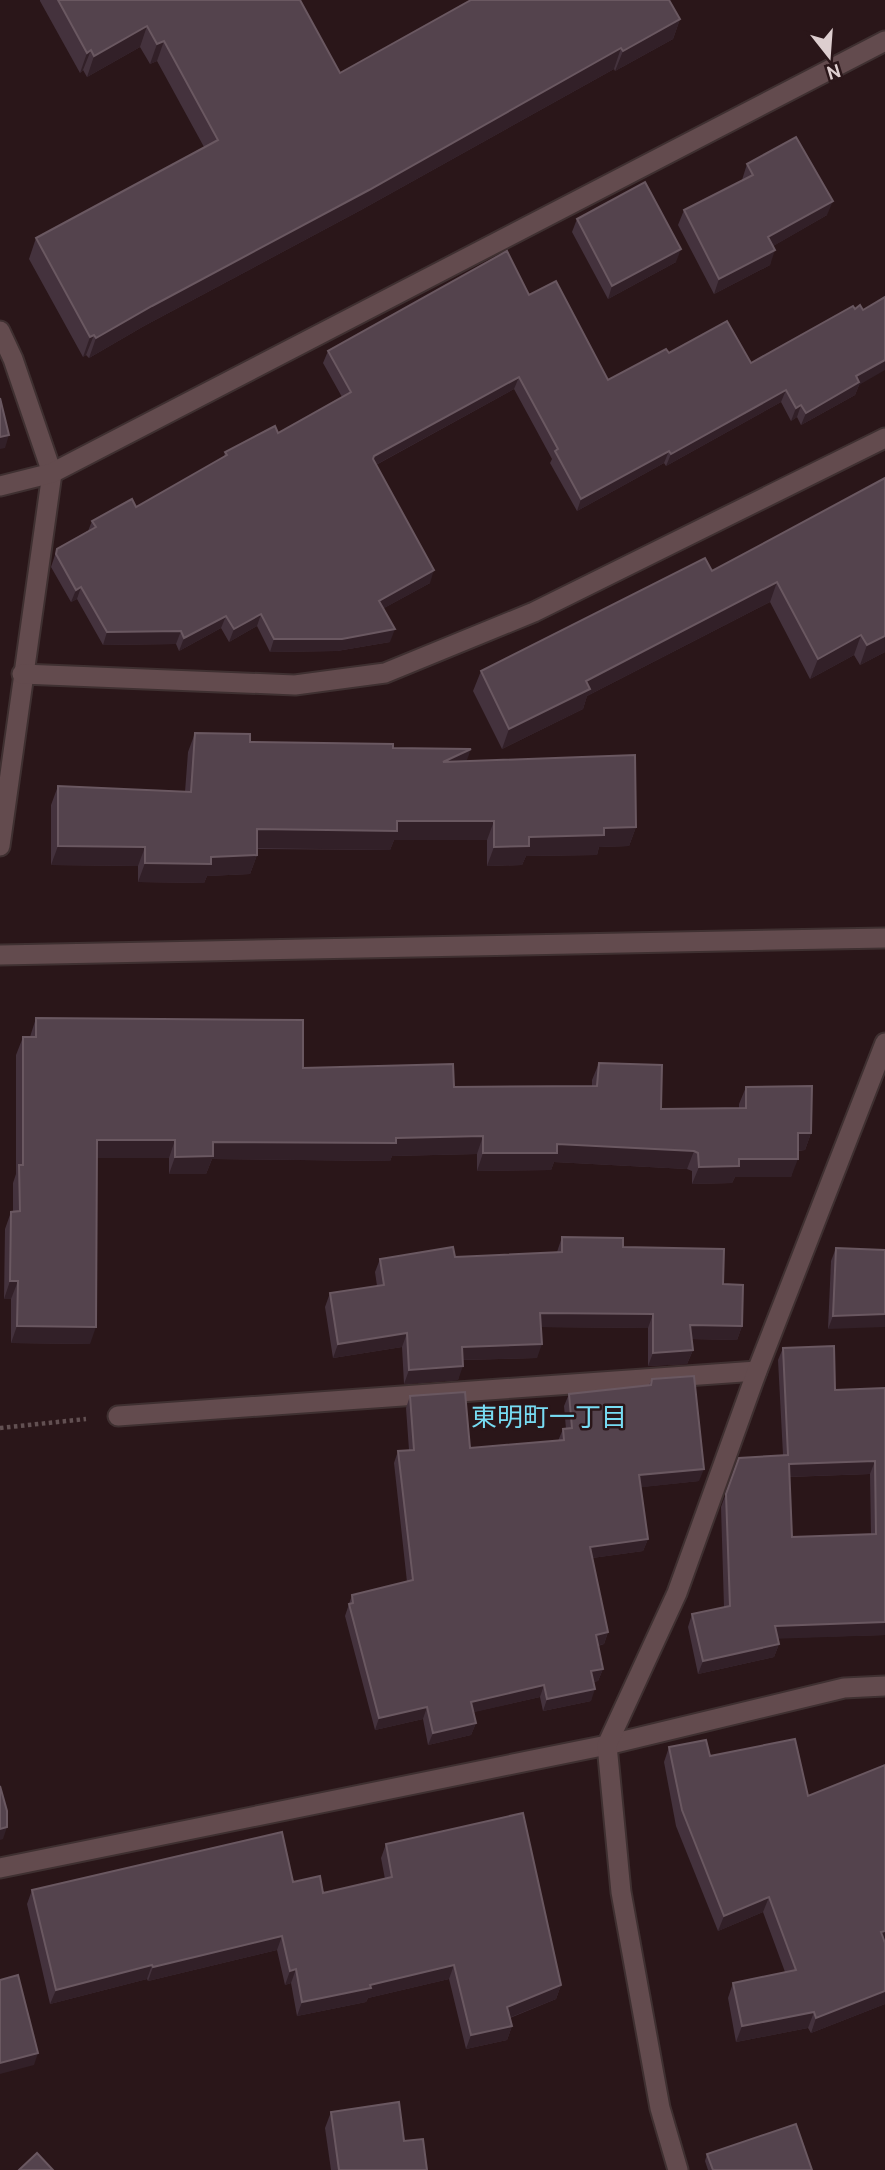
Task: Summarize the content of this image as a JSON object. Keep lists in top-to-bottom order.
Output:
{
  "districts": ["東明町一丁目"],
  "north": "bottom"
}
